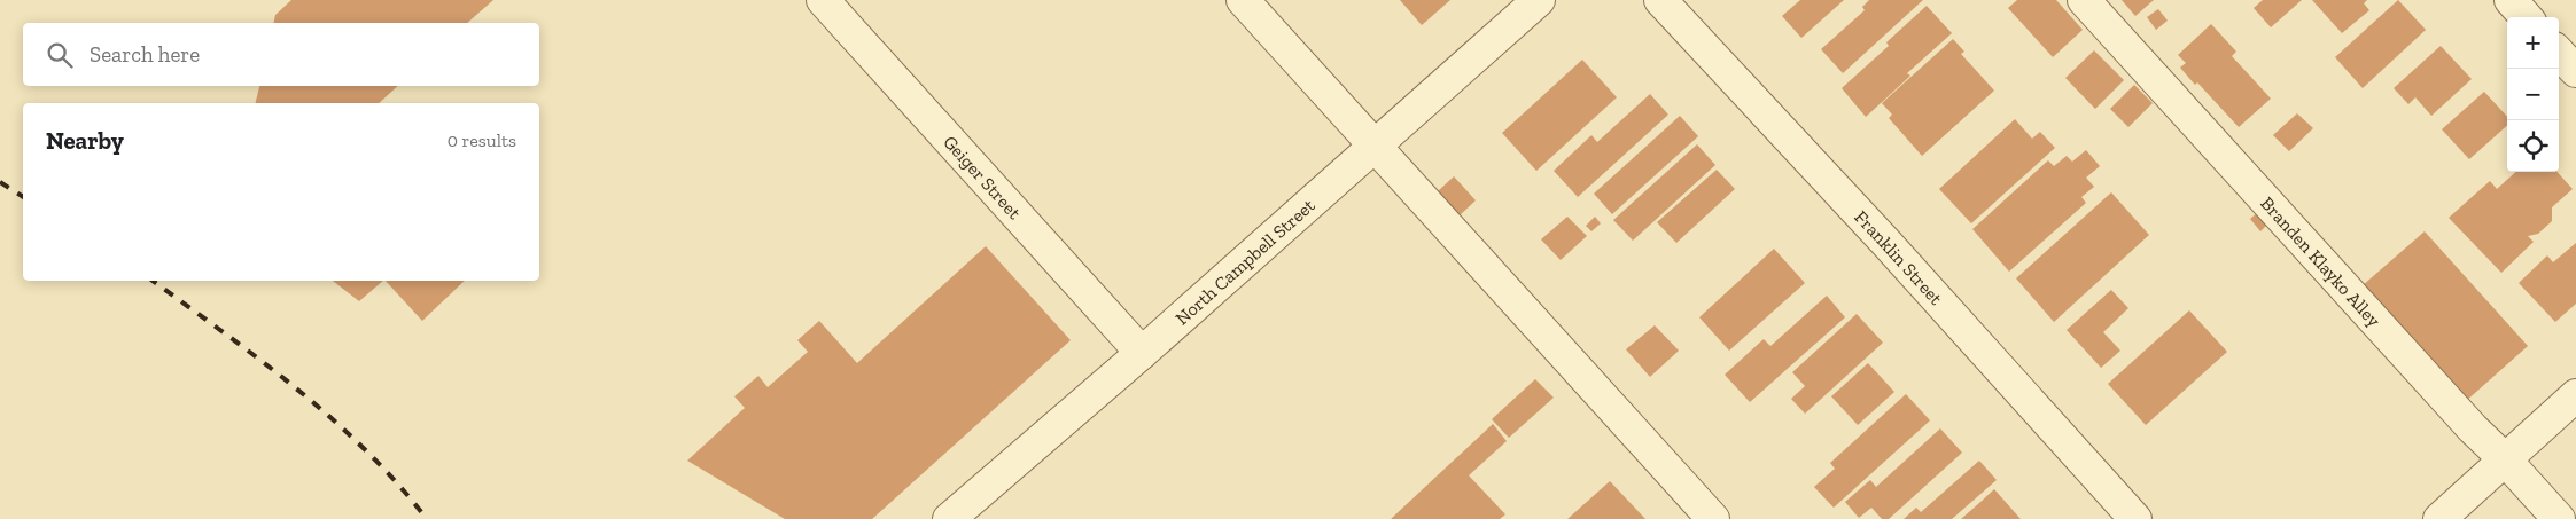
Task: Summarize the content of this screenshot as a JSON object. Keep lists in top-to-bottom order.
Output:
{
  "streets": {
    "street": [
      "Geiger Street",
      "Franklin Street",
      "North Campbell Street",
      "Branden Klayko Alley"
    ]
  },
  "crossings": [
    ["Geiger Street", "North Campbell Street"]
  ],
  "page": {
    "map_buttons": ["+", "−"],
    "search": "Search here",
    "heading": ["Nearby", "0 results"]
  }
}
